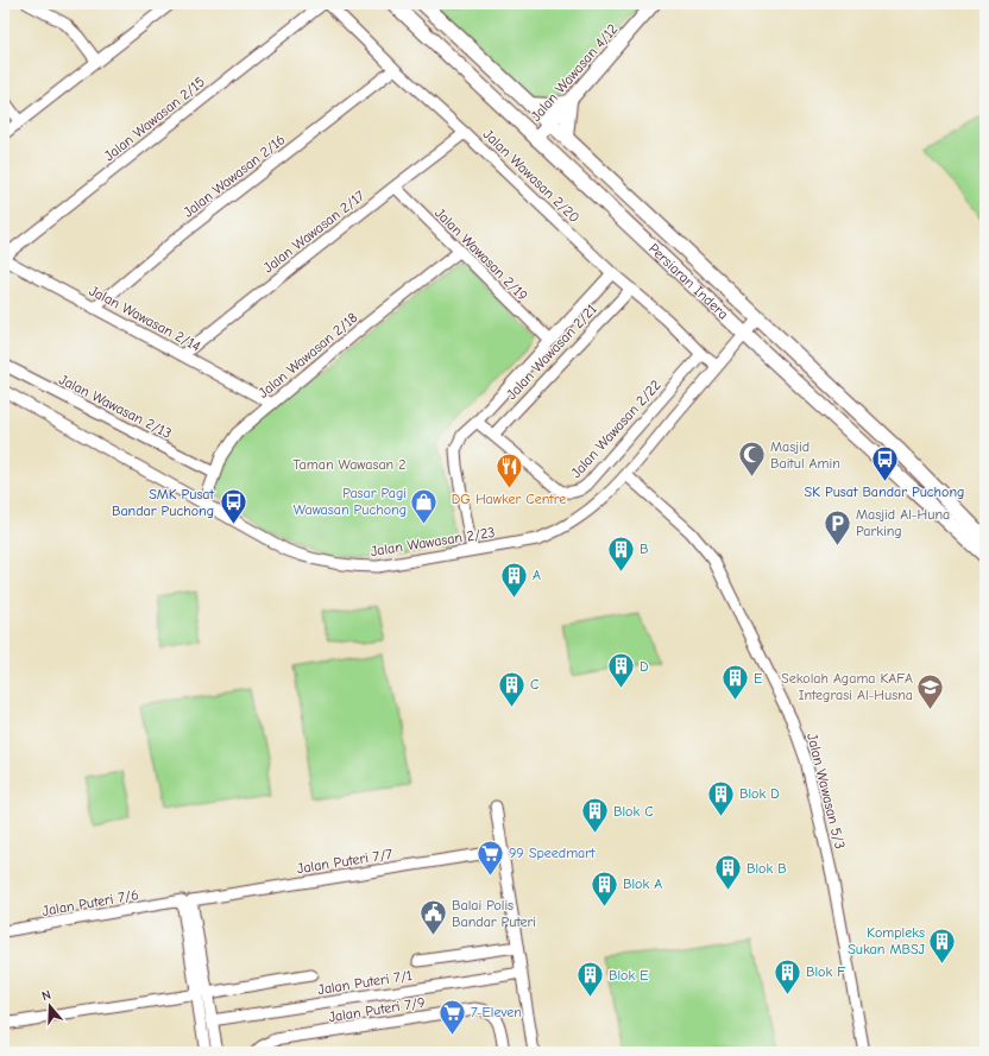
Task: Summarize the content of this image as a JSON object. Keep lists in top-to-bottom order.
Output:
{
  "streets": {
    "main road": ["Persiaran Indera"],
    "street": [
      "Jalan Wawasan 4/12",
      "Jalan Wawasan 2/15",
      "Jalan Wawasan 2/16",
      "Jalan Wawasan 2/20",
      "Jalan Wawasan 2/17",
      "Jalan Wawasan 2/19",
      "Jalan Wawasan 2/14",
      "Jalan Wawasan 2/21",
      "Jalan Wawasan 2/18",
      "Jalan Wawasan 2/13",
      "Jalan Wawasan 2/22",
      "Jalan Wawasan 2/23",
      "Jalan Wawasan 5/3",
      "Jalan Puteri 7/7",
      "Jalan Puteri 7/6",
      "Jalan Puteri 7/1",
      "Jalan Puteri 7/9"
    ]
  },
  "crossings": [
    ["Jalan Wawasan 4/12", "Persiaran Indera"],
    ["Jalan Wawasan 2/15", "Jalan Wawasan 2/14"],
    ["Jalan Wawasan 2/16", "Jalan Wawasan 2/20"],
    ["Jalan Wawasan 2/16", "Jalan Wawasan 2/14"],
    ["Jalan Wawasan 2/20", "Jalan Wawasan 2/17"],
    ["Jalan Wawasan 2/20", "Jalan Wawasan 2/21"],
    ["Jalan Wawasan 2/20", "Jalan Wawasan 2/22"],
    ["Jalan Wawasan 2/20", "Jalan Wawasan 2/23"],
    ["Jalan Wawasan 2/17", "Jalan Wawasan 2/19"],
    ["Jalan Wawasan 2/17", "Jalan Wawasan 2/14"],
    ["Jalan Wawasan 2/19", "Jalan Wawasan 2/18"],
    ["Persiaran Indera", "Jalan Wawasan 2/23"],
    ["Jalan Wawasan 2/14", "Jalan Wawasan 2/18"],
    ["Jalan Wawasan 2/21", "Jalan Wawasan 2/22"],
    ["Jalan Wawasan 2/18", "Jalan Wawasan 2/13"],
    ["Jalan Wawasan 2/18", "Jalan Wawasan 2/23"],
    ["Jalan Wawasan 2/23", "Jalan Wawasan 5/3"],
    ["Jalan Puteri 7/7", "Jalan Puteri 7/6"]
  ],
  "parks": ["Taman Wawasan 2"],
  "places": {
    "mosque": ["Masjid Baitul Amin"],
    "bus stop": ["SK Pusat Bandar Puchong", "SMK Pusat Bandar Puchong"],
    "restaurant": ["DG Hawker Centre"],
    "shop": ["Pasar Pagi Wawasan Puchong"],
    "parking": ["Masjid Al-Huna Parking"],
    "building": [
      "B",
      "A",
      "D",
      "E",
      "C",
      "Blok D",
      "Blok C",
      "Blok B",
      "Blok A",
      "Kompleks Sukan MBSJ",
      "Blok F",
      "Blok E"
    ],
    "school or university": ["Sekolah Agama KAFA Integrasi Al-Husna"],
    "supermarket": ["99 Speedmart", "7-Eleven"],
    "public building": ["Balai Polis Bandar Puteri"]
  },
  "north": "top"
}
